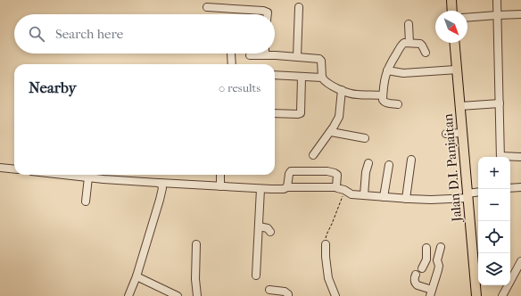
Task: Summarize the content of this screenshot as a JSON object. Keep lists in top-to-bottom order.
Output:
{
  "streets": {
    "main road": ["Jalan D.I. Panjaitan"]
  },
  "north": "bottom right",
  "page": {
    "search": "Search here",
    "heading": ["Nearby", "0 results"],
    "map_buttons": ["+", "−"]
  }
}
